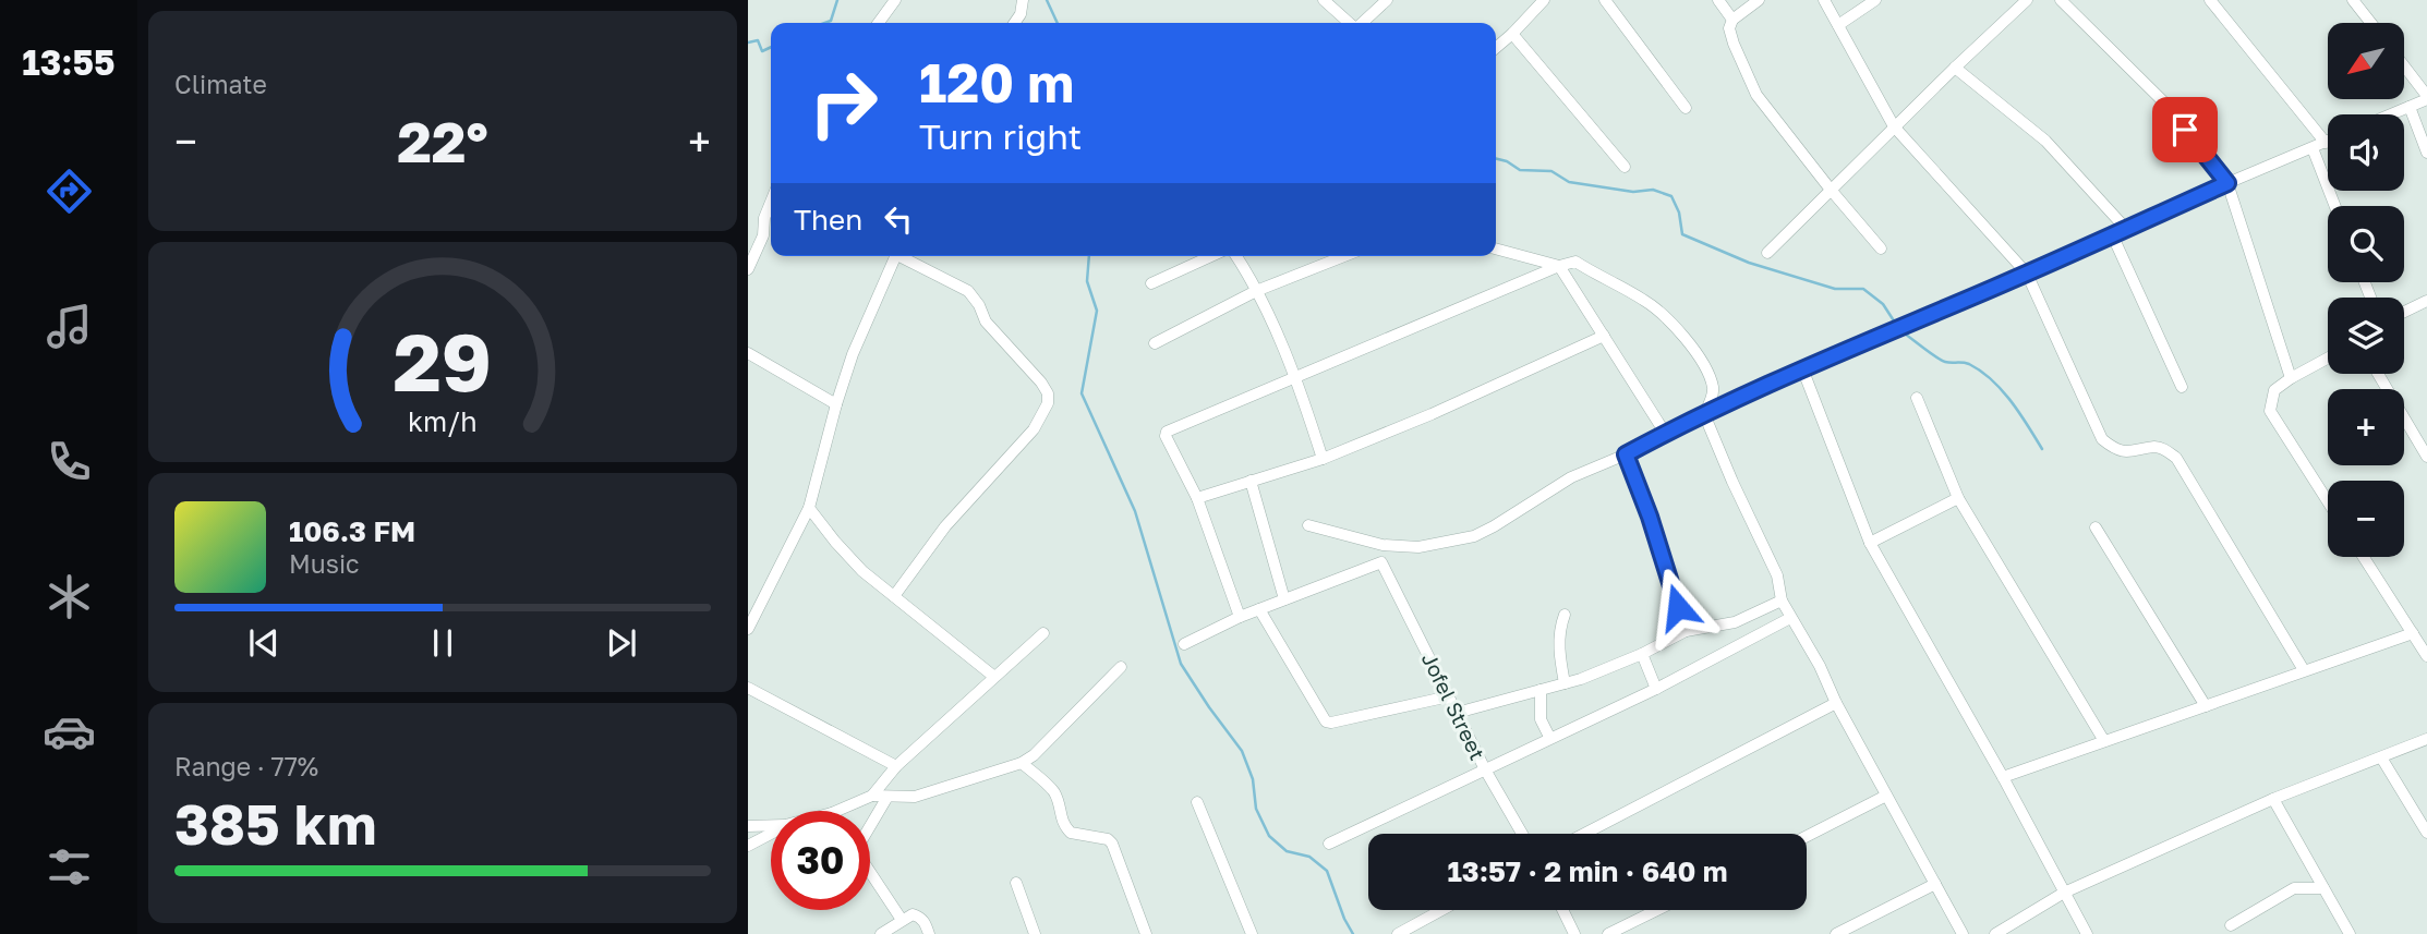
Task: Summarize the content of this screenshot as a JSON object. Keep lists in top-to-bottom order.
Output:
{
  "streets": {
    "street": ["Jofel Street"]
  },
  "north": "bottom left",
  "page": {
    "tabs": "13:55",
    "tile": [
      "Climate",
      ["Range · 77%", "385 km"]
    ],
    "map_buttons": ["+", "−"],
    "turn": ["120 m", "Turn right"],
    "heat": ["−", "22°", "+"],
    "then": "Then",
    "song": ["106.3 FM", "Music"],
    "limit": "30",
    "trip": "13:57 · 2 min · 640 m",
    "gauge": ["29", "km/h"]
  }
}
